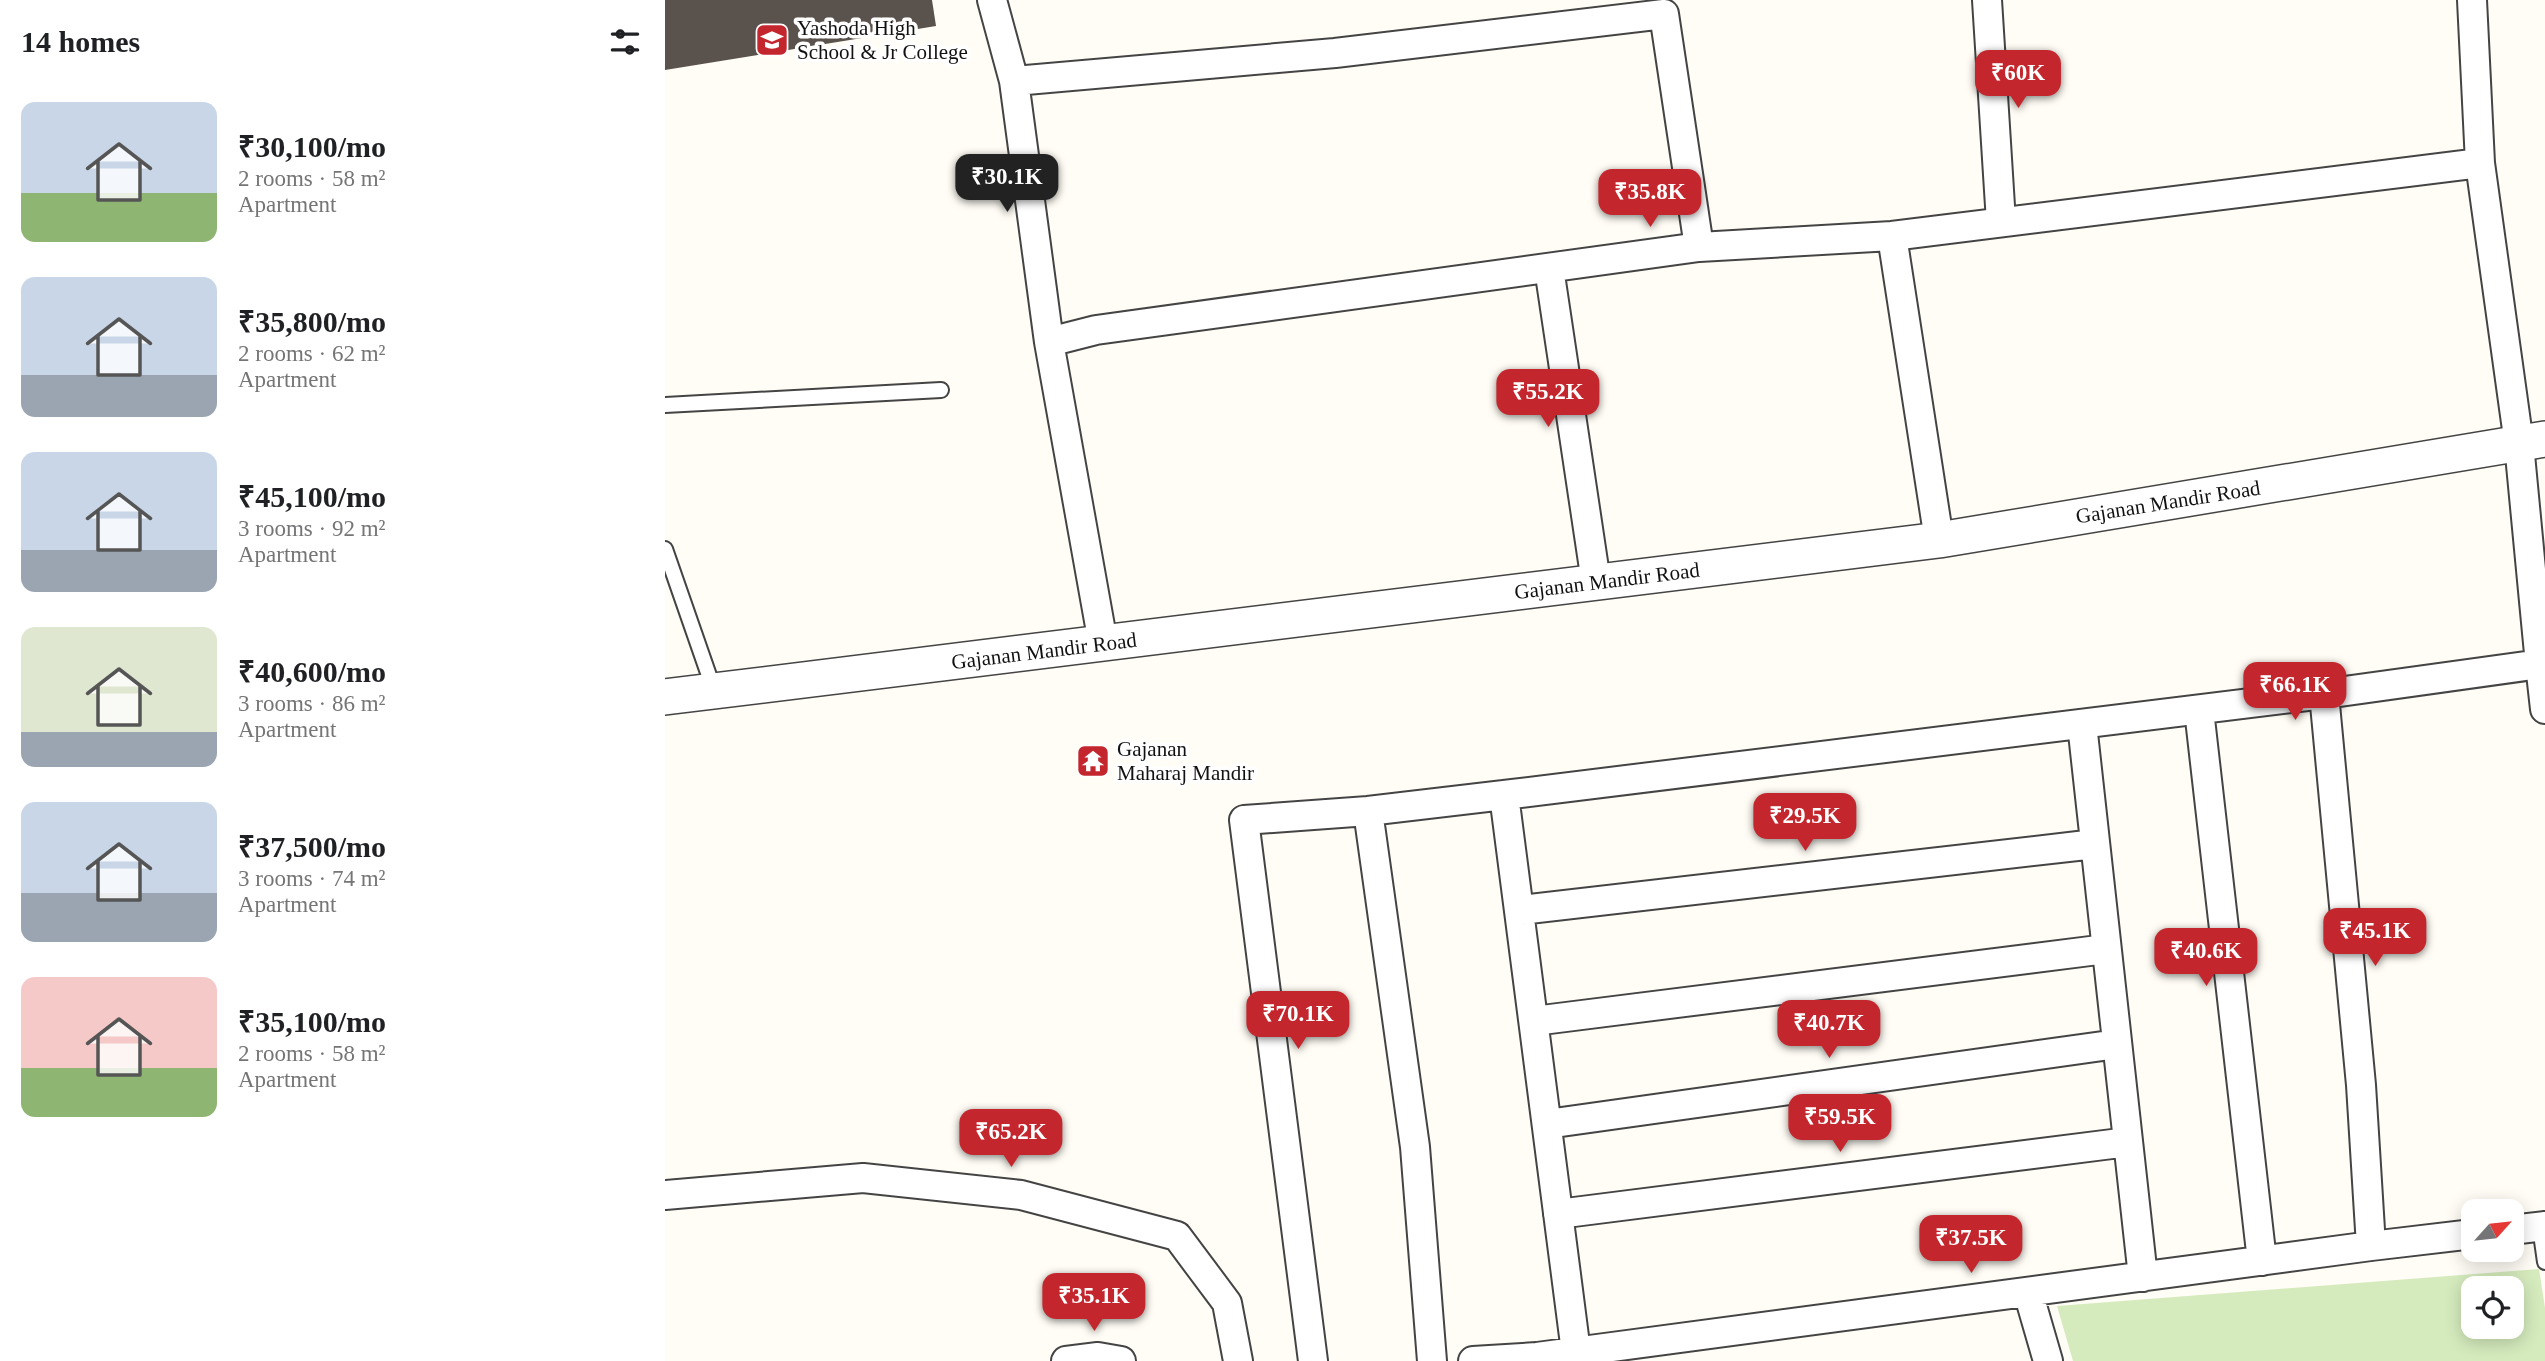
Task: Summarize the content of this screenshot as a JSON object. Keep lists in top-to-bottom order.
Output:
{
  "streets": {
    "street": ["Gajanan Mandir Road"]
  },
  "places": {
    "school or university": ["Yashoda High School & Jr College"],
    "temple": ["Gajanan Maharaj Mandir"]
  },
  "north": "top right",
  "page": {
    "heading": "14 homes",
    "price": [
      "₹60K",
      "₹30.1K",
      "₹35.8K",
      "₹55.2K",
      "₹66.1K",
      "₹29.5K",
      "₹45.1K",
      "₹40.6K",
      "₹70.1K",
      "₹40.7K",
      "₹59.5K",
      "₹65.2K",
      "₹37.5K",
      "₹35.1K"
    ],
    "list": [
      {
        "name": "₹30,100/mo",
        "note": "2 rooms · 58 m² · Apartment"
      },
      {
        "name": "₹35,800/mo",
        "note": "2 rooms · 62 m² · Apartment"
      },
      {
        "name": "₹45,100/mo",
        "note": "3 rooms · 92 m² · Apartment"
      },
      {
        "name": "₹40,600/mo",
        "note": "3 rooms · 86 m² · Apartment"
      },
      {
        "name": "₹37,500/mo",
        "note": "3 rooms · 74 m² · Apartment"
      },
      {
        "name": "₹35,100/mo",
        "note": "2 rooms · 58 m² · Apartment"
      }
    ]
  }
}
